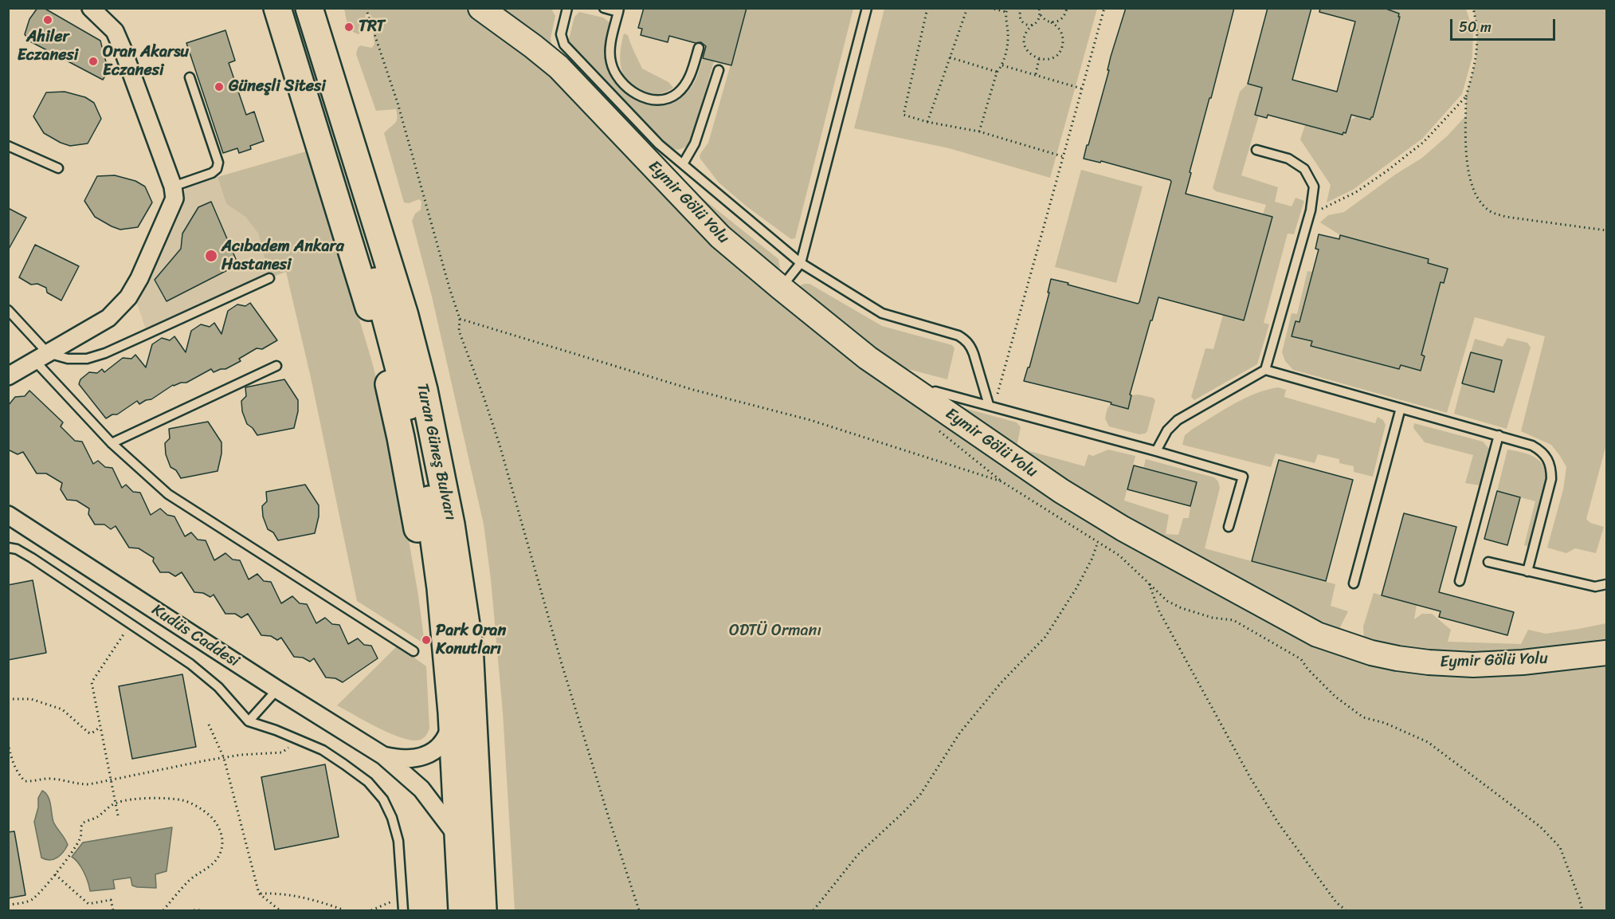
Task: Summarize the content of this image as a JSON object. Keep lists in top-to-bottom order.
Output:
{
  "streets": {
    "main road": ["Turan Güneş Bulvarı"],
    "street": ["Eymir Gölü Yolu", "Kudüs Caddesi"]
  },
  "crossings": [
    ["Turan Güneş Bulvarı", "Kudüs Caddesi"]
  ],
  "parks": ["ODTÜ Ormanı"],
  "places": [
    "Ahiler Eczanesi",
    "TRT",
    "Oran Akarsu Eczanesi",
    "Güneşli Sitesi",
    "Acıbadem Ankara Hastanesi",
    "Park Oran Konutları"
  ],
  "scale_bar": "50 m"
}
